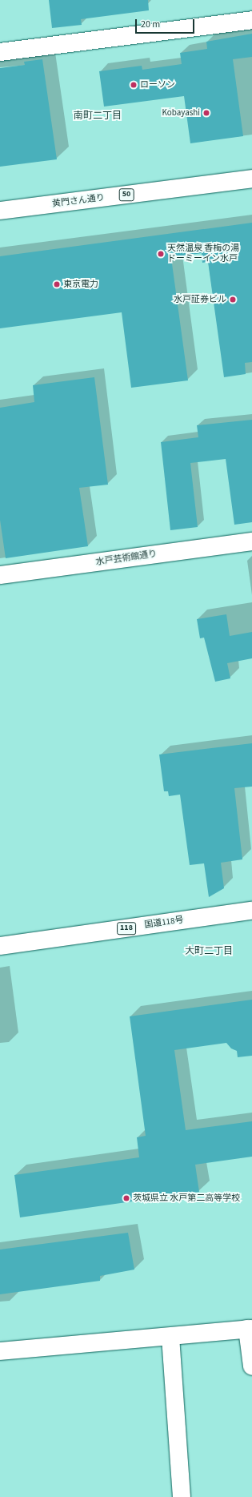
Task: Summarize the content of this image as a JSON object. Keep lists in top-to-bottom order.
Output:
{
  "streets": {
    "main road": [
      "50",
      "黄門さん通り",
      "水戸芸術館通り",
      "国道118号",
      "118"
    ]
  },
  "districts": ["南町二丁目", "大町二丁目"],
  "places": [
    "ローソン",
    "Kobayashi",
    "天然温泉 香梅の湯 ドーミーイン水戸",
    "東京電力",
    "水戸証券ビル",
    "茨城県立 水戸第二高等学校"
  ],
  "scale_bar": "20 m"
}
